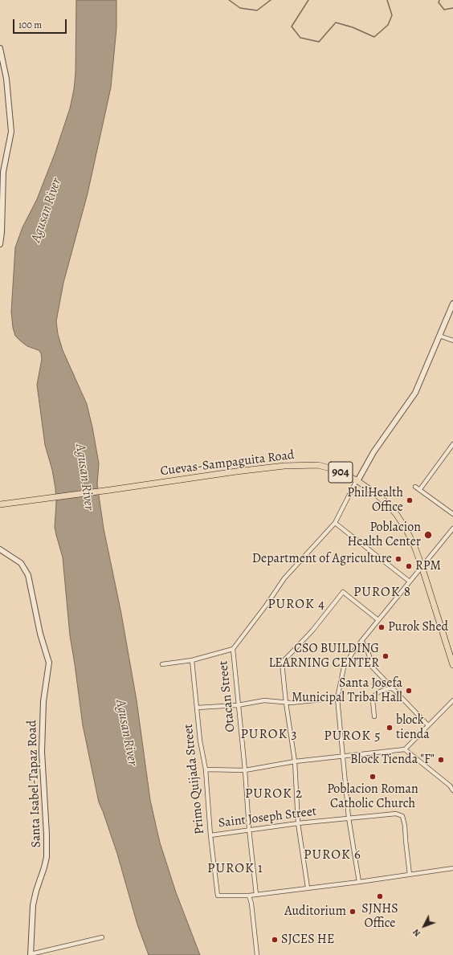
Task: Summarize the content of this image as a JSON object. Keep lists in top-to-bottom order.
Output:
{
  "streets": {
    "main road": ["Cuevas-Sampaguita Road", "904"],
    "street": [
      "Otacan Street",
      "Primo Quijada Street",
      "Santa Isabel-Tapaz Road",
      "Saint Joseph Street"
    ]
  },
  "crossings": [
    ["Otacan Street", "Saint Joseph Street"],
    ["Primo Quijada Street", "Saint Joseph Street"]
  ],
  "districts": [
    "PUROK 8",
    "PUROK 4",
    "PUROK 3",
    "PUROK 5",
    "PUROK 2",
    "PUROK 6",
    "PUROK 1"
  ],
  "water": ["Agusan River"],
  "places": [
    "PhilHealth Office",
    "Poblacion Health Center",
    "Department of Agriculture",
    "RPM",
    "Purok Shed",
    "CSO BUILDING LEARNING CENTER",
    "Santa Josefa Municipal Tribal Hall",
    "block tienda",
    "Block Tienda \"F\"",
    "Poblacion Roman Catholic Church",
    "SJNHS Office",
    "Auditorium",
    "SJCES HE"
  ],
  "scale_bar": "100 m",
  "north": "bottom left"
}
